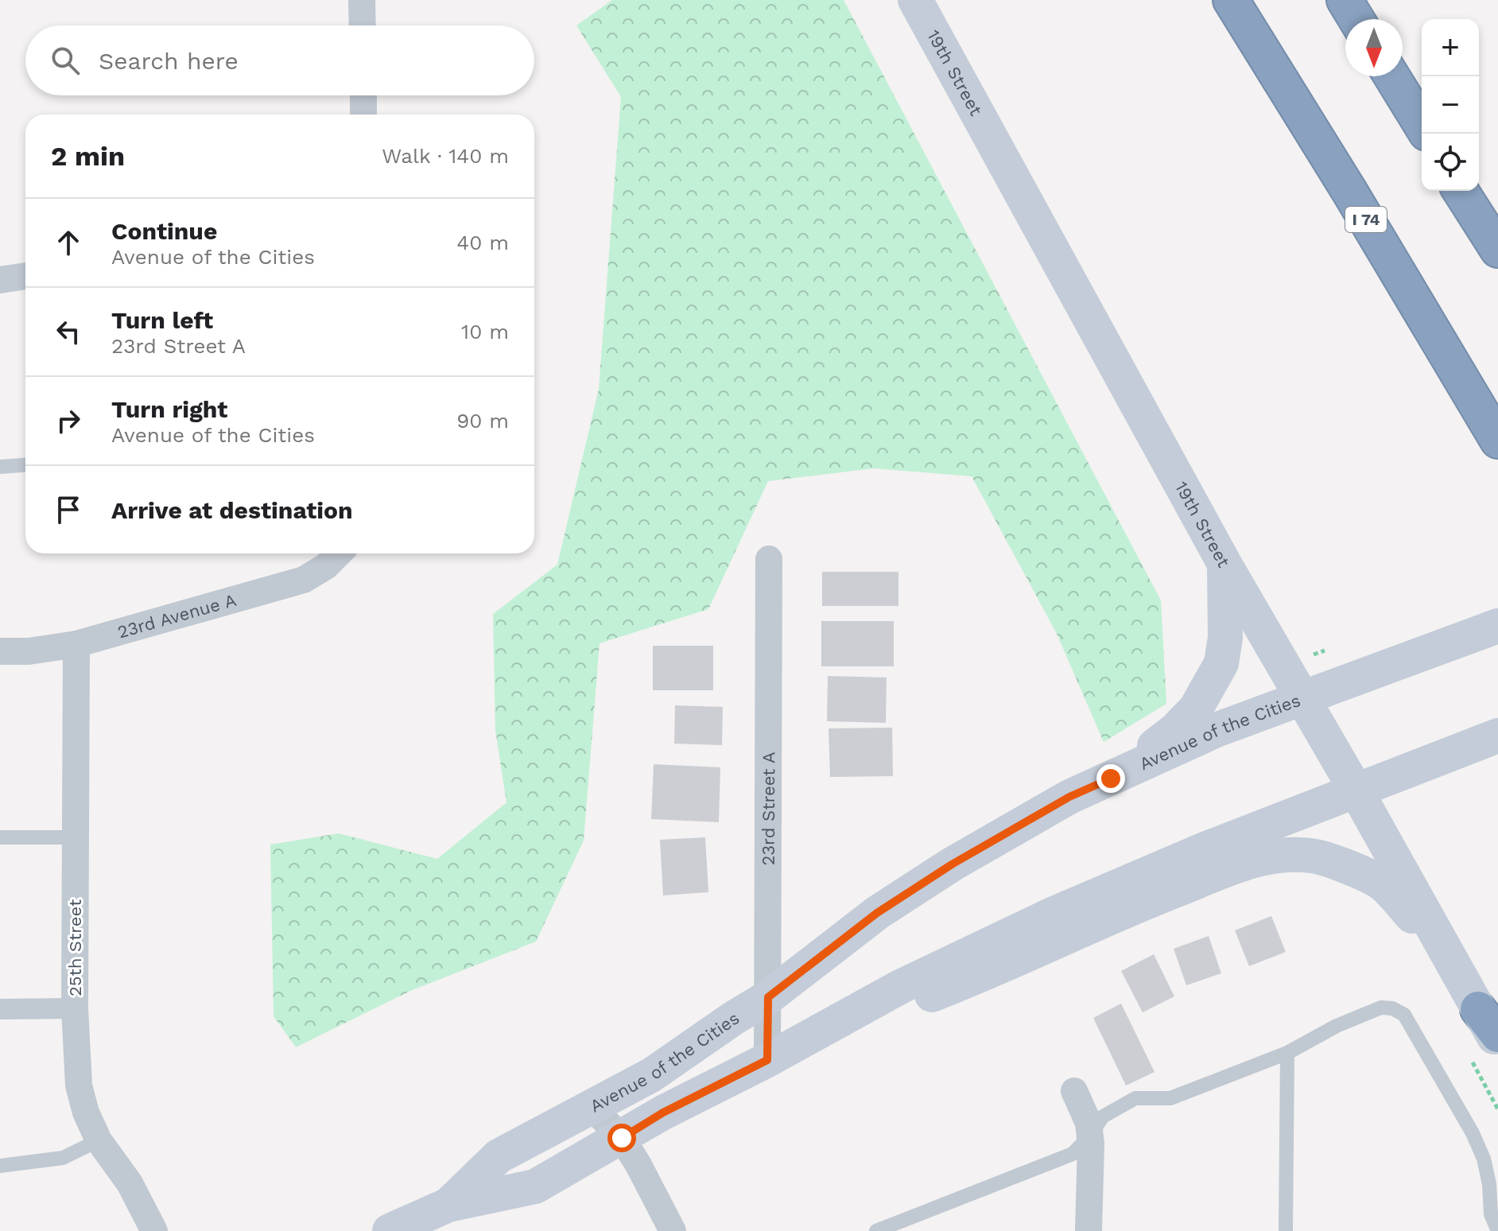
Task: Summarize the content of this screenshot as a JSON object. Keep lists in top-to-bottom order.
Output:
{
  "streets": {
    "highway": ["I 74"],
    "main road": ["19th Street", "Avenue of the Cities"],
    "street": ["23rd Avenue A", "23rd Street A", "25th Street"]
  },
  "crossings": [
    ["19th Street", "Avenue of the Cities"],
    ["23rd Avenue A", "25th Street"],
    ["Avenue of the Cities", "23rd Street A"]
  ],
  "north": "bottom",
  "page": {
    "map_buttons": ["+", "−"],
    "search": "Search here",
    "heading": ["2 min", "Walk · 140 m"],
    "list": [
      ["Continue", "Avenue of the Cities", "40 m"],
      ["Turn left", "23rd Street A", "10 m"],
      ["Turn right", "Avenue of the Cities", "90 m"],
      "Arrive at destination"
    ]
  }
}
